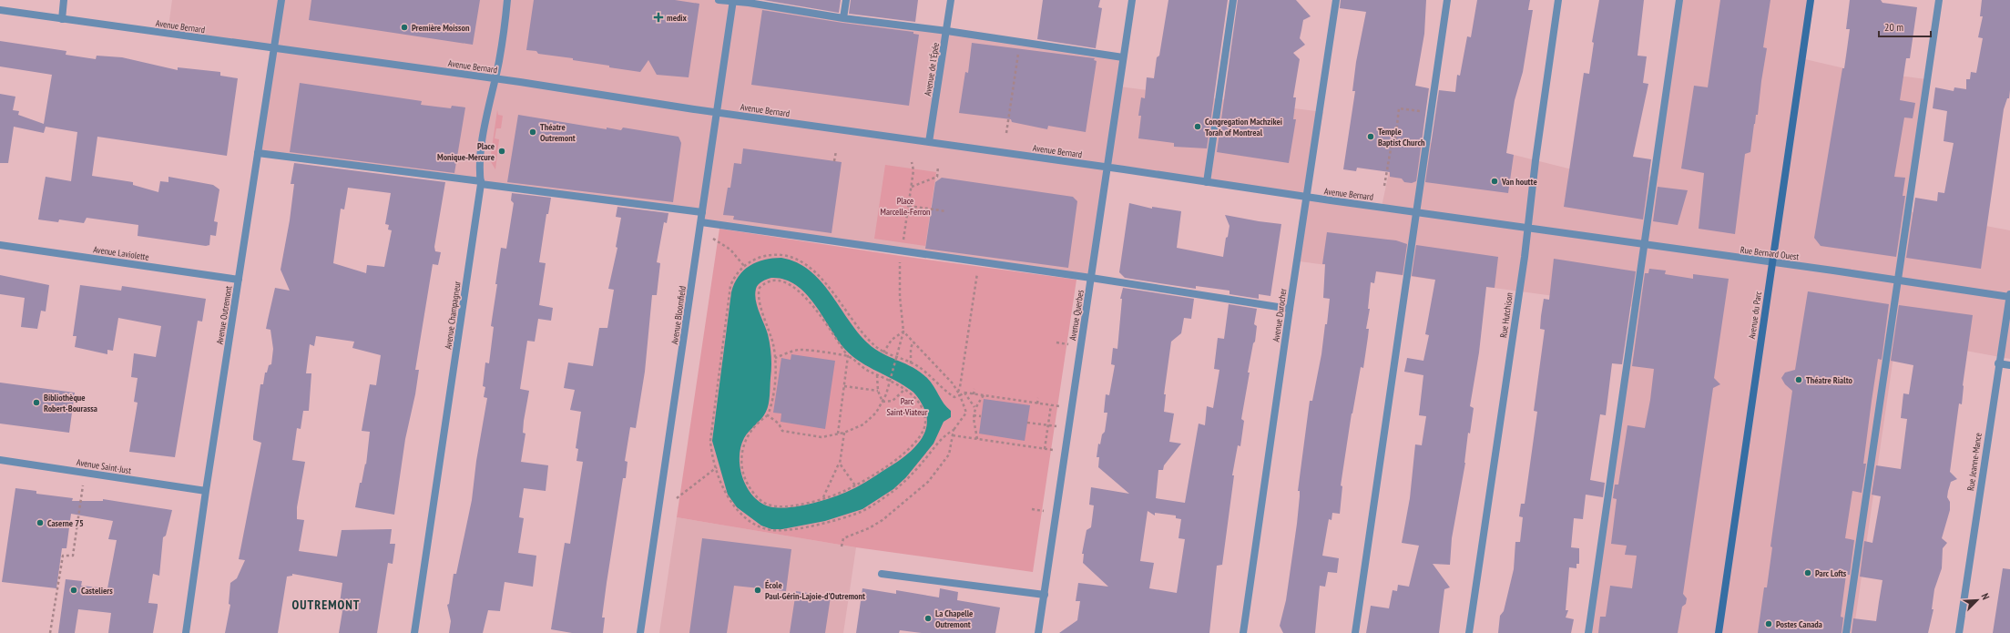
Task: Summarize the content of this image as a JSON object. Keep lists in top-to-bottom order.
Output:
{
  "streets": {
    "main road": ["Avenue du Parc"],
    "street": [
      "Avenue Bernard",
      "Avenue de l'Épée",
      "Avenue Laviolette",
      "Rue Bernard Ouest",
      "Avenue Outremont",
      "Avenue Champagneur",
      "Avenue Bloomfield",
      "Avenue Querbes",
      "Avenue Durocher",
      "Rue Hutchison",
      "Rue Jeanne-Mance",
      "Avenue Saint-Just"
    ]
  },
  "crossings": [
    ["Avenue Bernard", "Avenue de l'Épée"],
    ["Avenue Bernard", "Rue Bernard Ouest"],
    ["Avenue Bernard", "Avenue Outremont"],
    ["Avenue Bernard", "Avenue Champagneur"],
    ["Avenue Bernard", "Avenue Bloomfield"],
    ["Avenue Bernard", "Avenue Querbes"],
    ["Avenue Bernard", "Avenue Durocher"],
    ["Avenue Bernard", "Rue Hutchison"],
    ["Avenue Laviolette", "Avenue Outremont"],
    ["Rue Bernard Ouest", "Rue Hutchison"],
    ["Rue Bernard Ouest", "Avenue du Parc"],
    ["Rue Bernard Ouest", "Rue Jeanne-Mance"],
    ["Avenue Outremont", "Avenue Saint-Just"]
  ],
  "districts": ["OUTREMONT"],
  "parks": ["Place Marcelle-Ferron", "Parc Saint-Viateur"],
  "places": {
    "health": ["medix"],
    "other": [
      "Première Moisson",
      "Congregation Machzikei Torah of Montreal",
      "Théatre Outremont",
      "Temple Baptist Church",
      "Place Monique-Mercure",
      "Van houtte",
      "Théatre Rialto",
      "Bibliothèque Robert-Bourassa",
      "Caserne 75",
      "Parc Lofts",
      "Casteliers",
      "École Paul-Gérin-Lajoie-d'Outremont",
      "La Chapelle Outremont",
      "Postes Canada"
    ]
  },
  "scale_bar": "20 m",
  "north": "top right"
}
